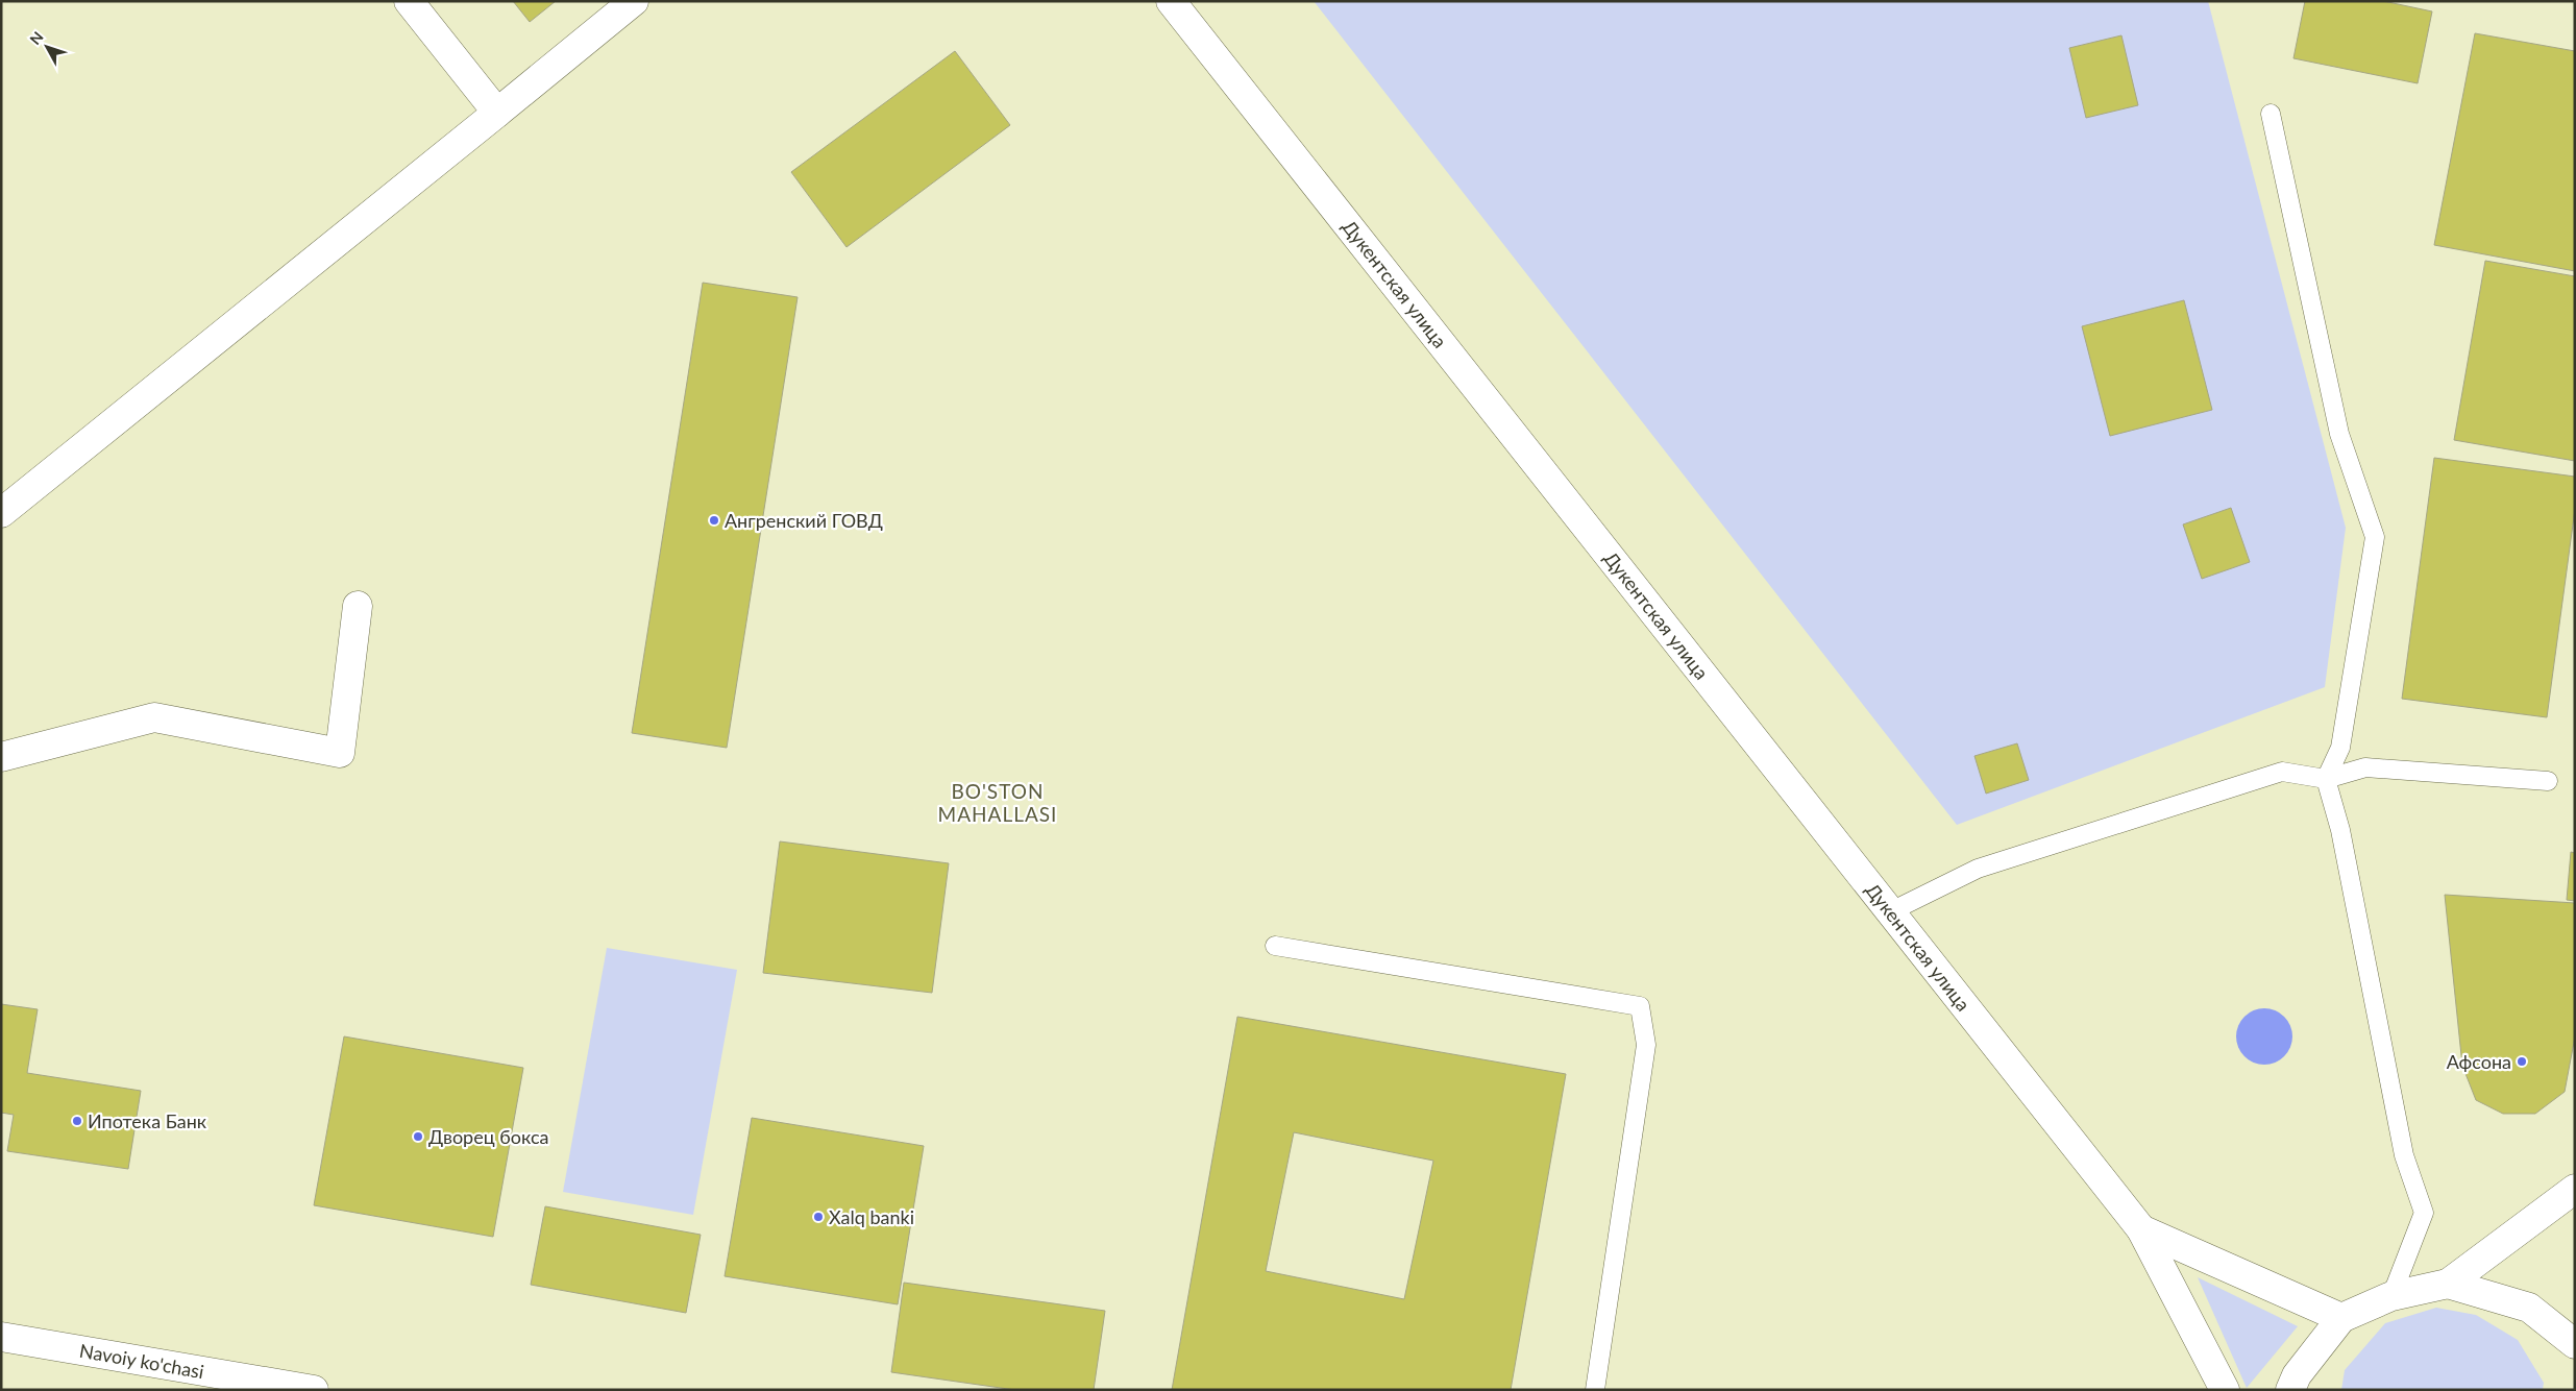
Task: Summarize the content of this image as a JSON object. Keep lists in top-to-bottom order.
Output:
{
  "streets": {
    "main road": ["Дукентская улица", "Navoiy ko'chasi"]
  },
  "districts": ["BO'STON MAHALLASI"],
  "places": [
    "Ангpенский ГОВД",
    "Афсона",
    "Ипотека Банк",
    "Дворец бокса",
    "Xalq banki"
  ],
  "north": "top left"
}
